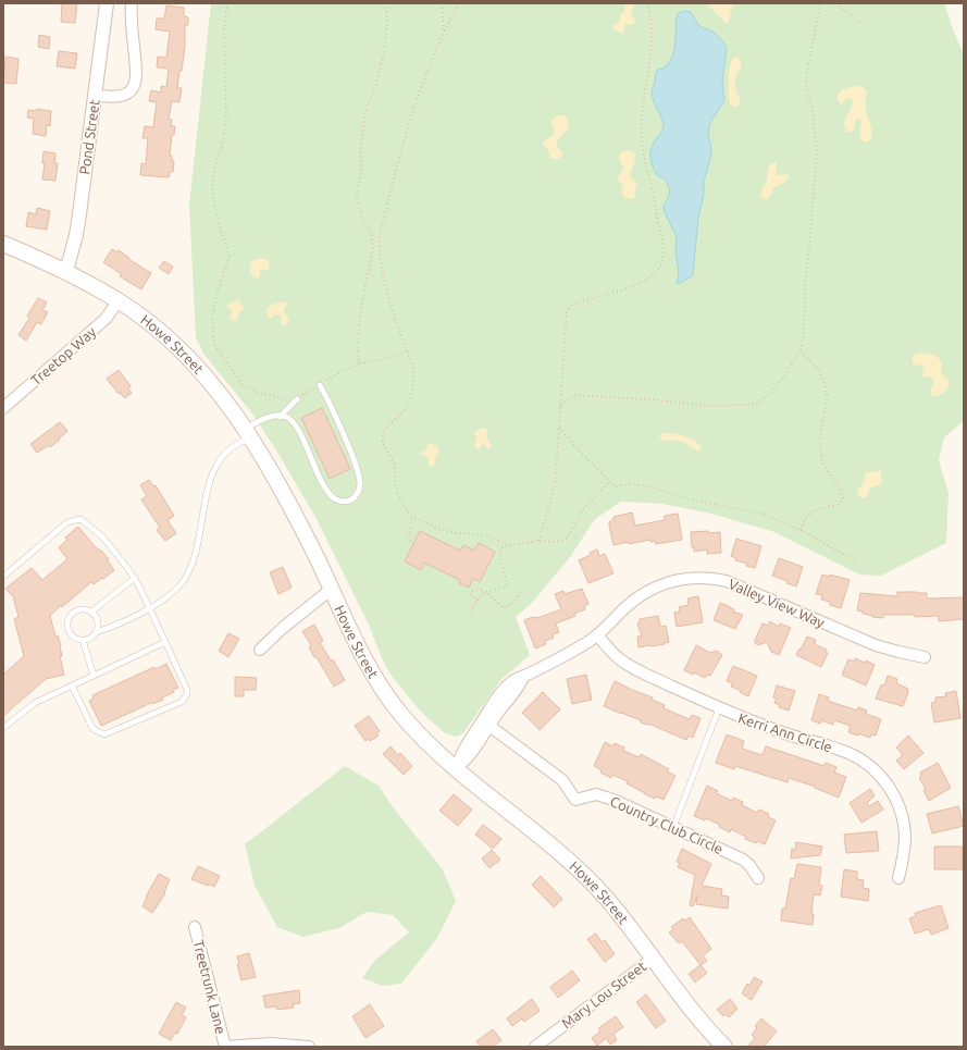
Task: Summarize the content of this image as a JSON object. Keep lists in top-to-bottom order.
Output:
{
  "streets": {
    "main road": ["Howe Street"],
    "street": [
      "Pond Street",
      "Treetop Way",
      "Valley View Way",
      "Kerri Ann Circle",
      "Country Club Circle",
      "Treetrunk Lane",
      "Mary Lou Street"
    ]
  },
  "crossings": [
    ["Pond Street", "Howe Street"],
    ["Howe Street", "Treetop Way"],
    ["Howe Street", "Valley View Way"],
    ["Howe Street", "Mary Lou Street"],
    ["Valley View Way", "Kerri Ann Circle"],
    ["Valley View Way", "Country Club Circle"]
  ]
}
